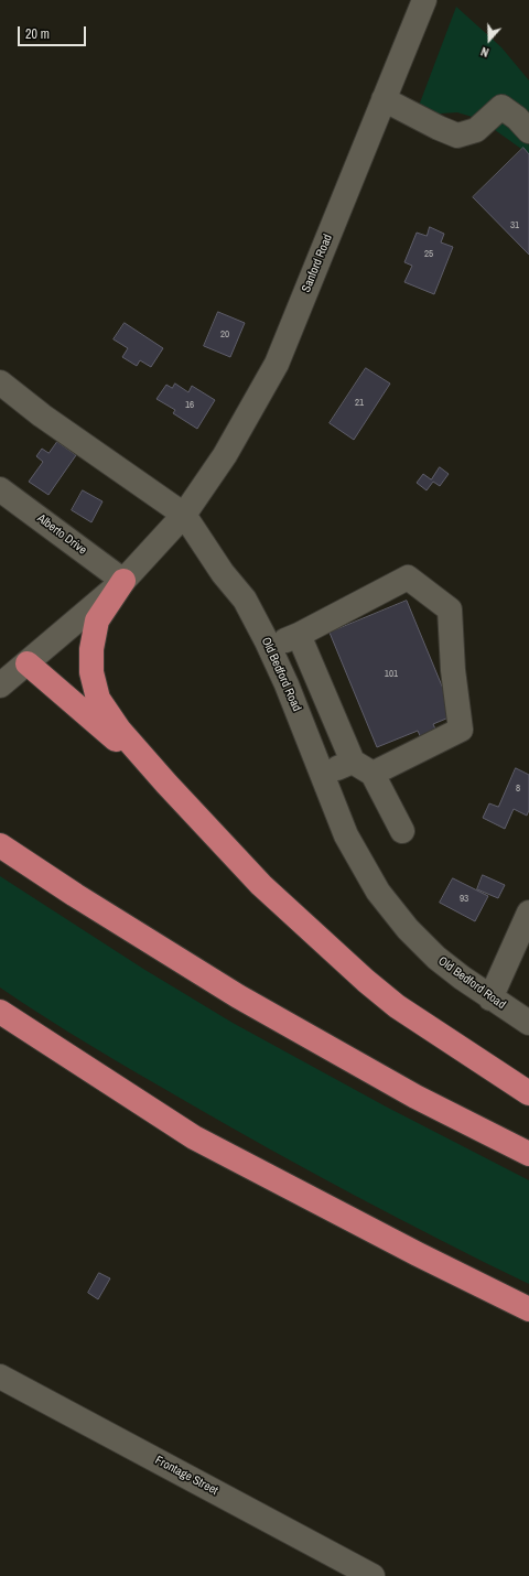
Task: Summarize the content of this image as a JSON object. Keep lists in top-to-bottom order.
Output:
{
  "streets": {
    "street": [
      "Sanford Road",
      "Alberto Drive",
      "Old Bedford Road",
      "Frontage Street"
    ]
  },
  "crossings": [
    ["Sanford Road", "Old Bedford Road"]
  ],
  "house_numbers": [
    "31",
    "25",
    "20",
    "21",
    "16",
    "101",
    "8",
    "93"
  ],
  "scale_bar": "20 m",
  "north": "bottom"
}
